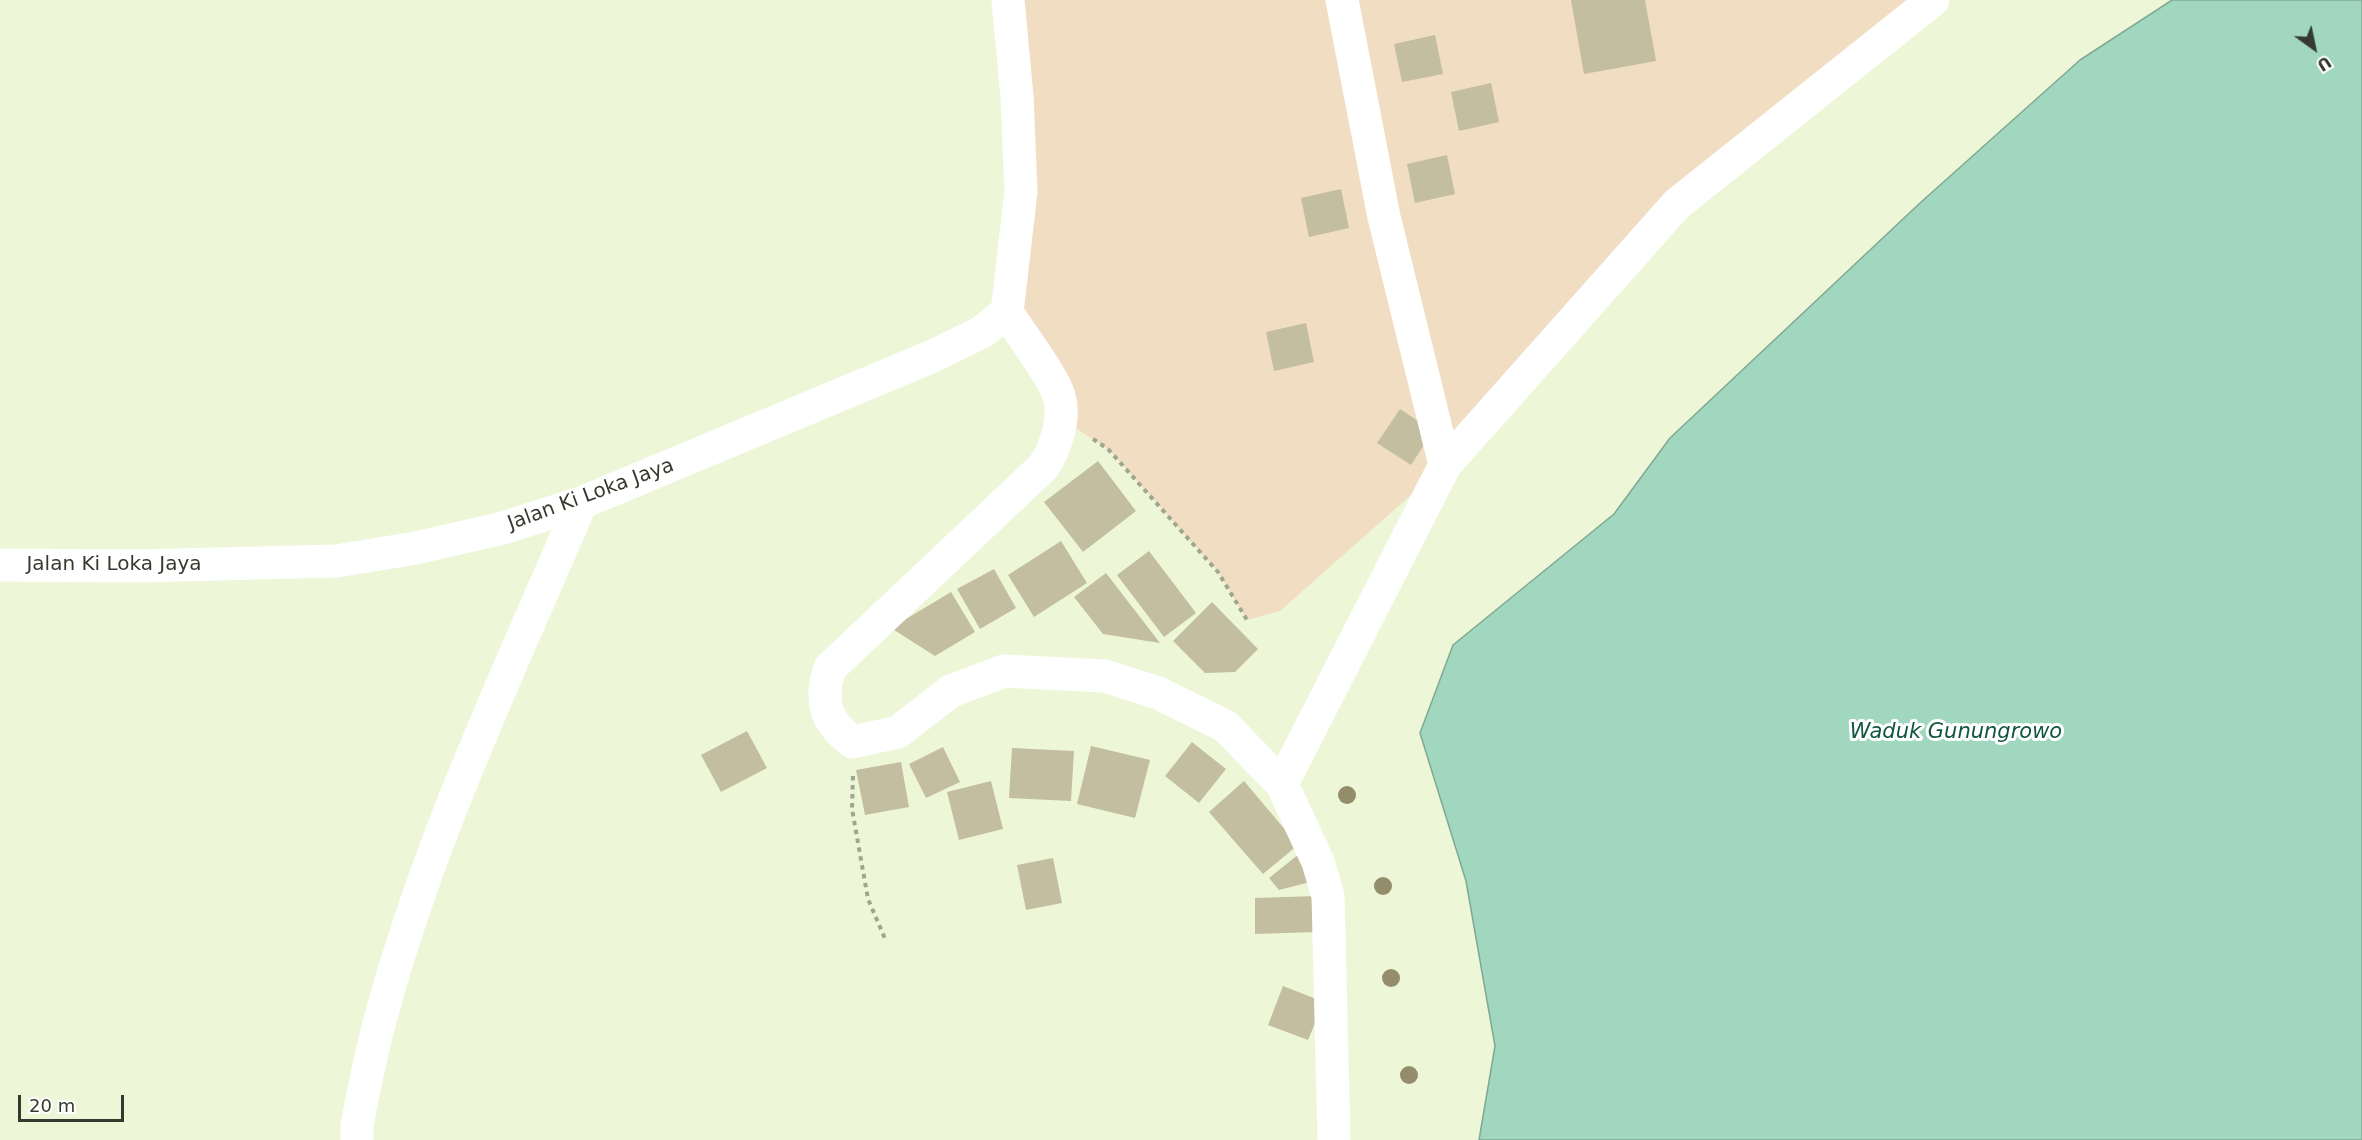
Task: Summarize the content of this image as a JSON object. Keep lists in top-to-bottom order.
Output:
{
  "streets": {
    "street": ["Jalan Ki Loka Jaya"]
  },
  "water": ["Waduk Gunungrowo"],
  "scale_bar": "20 m",
  "north": "bottom right"
}
